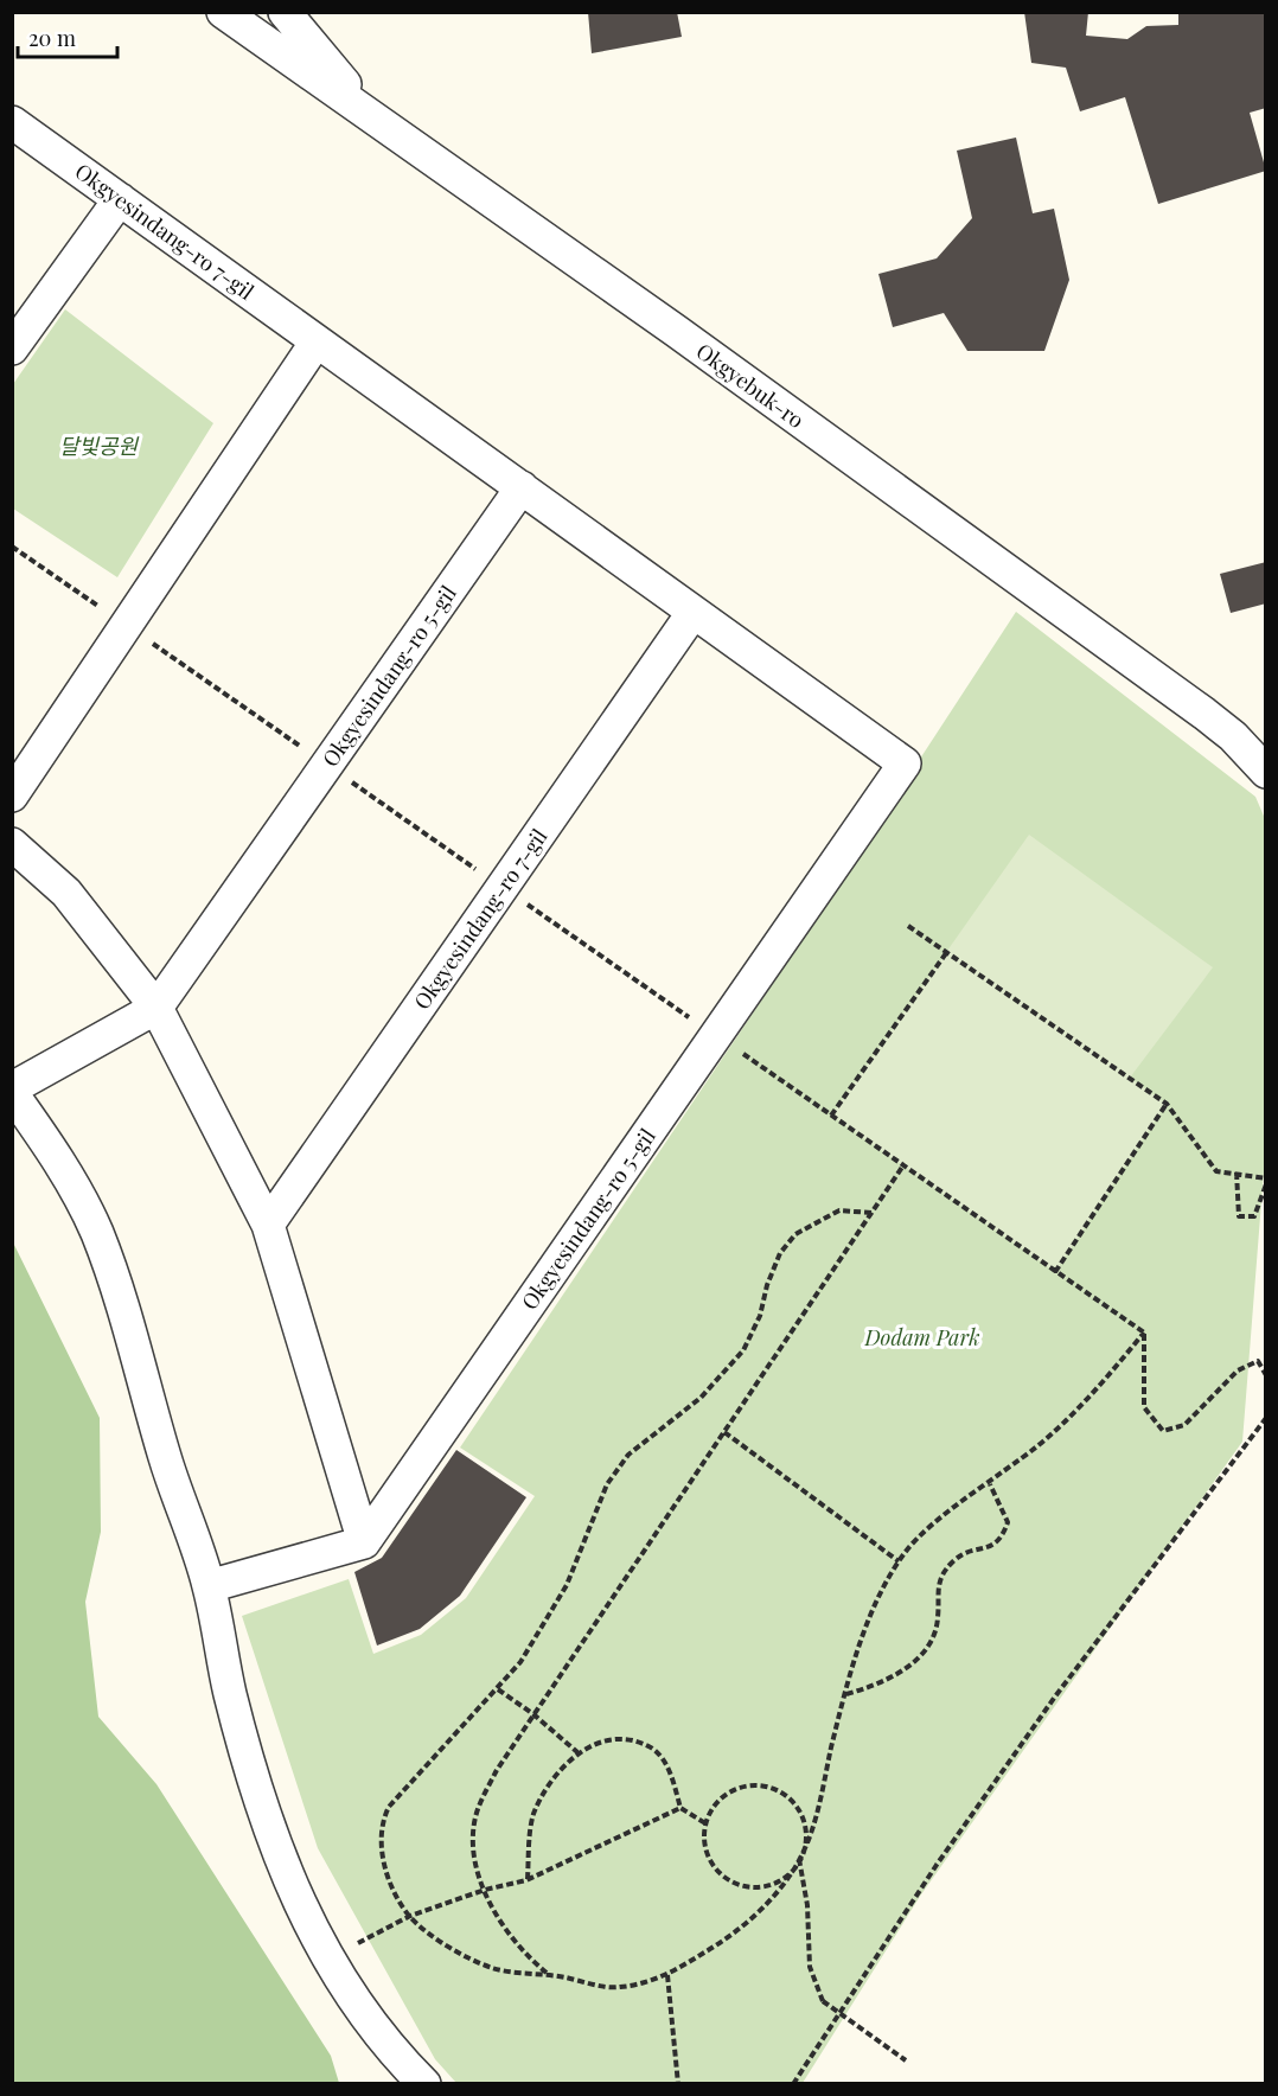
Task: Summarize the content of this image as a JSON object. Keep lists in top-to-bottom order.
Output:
{
  "streets": {
    "street": ["Okgyesindang-ro 7-gil", "Okgyebuk-ro", "Okgyesindang-ro 5-gil"]
  },
  "crossings": [
    ["Okgyesindang-ro 7-gil", "Okgyesindang-ro 5-gil"]
  ],
  "parks": ["달빛공원", "Dodam Park"],
  "scale_bar": "20 m"
}
